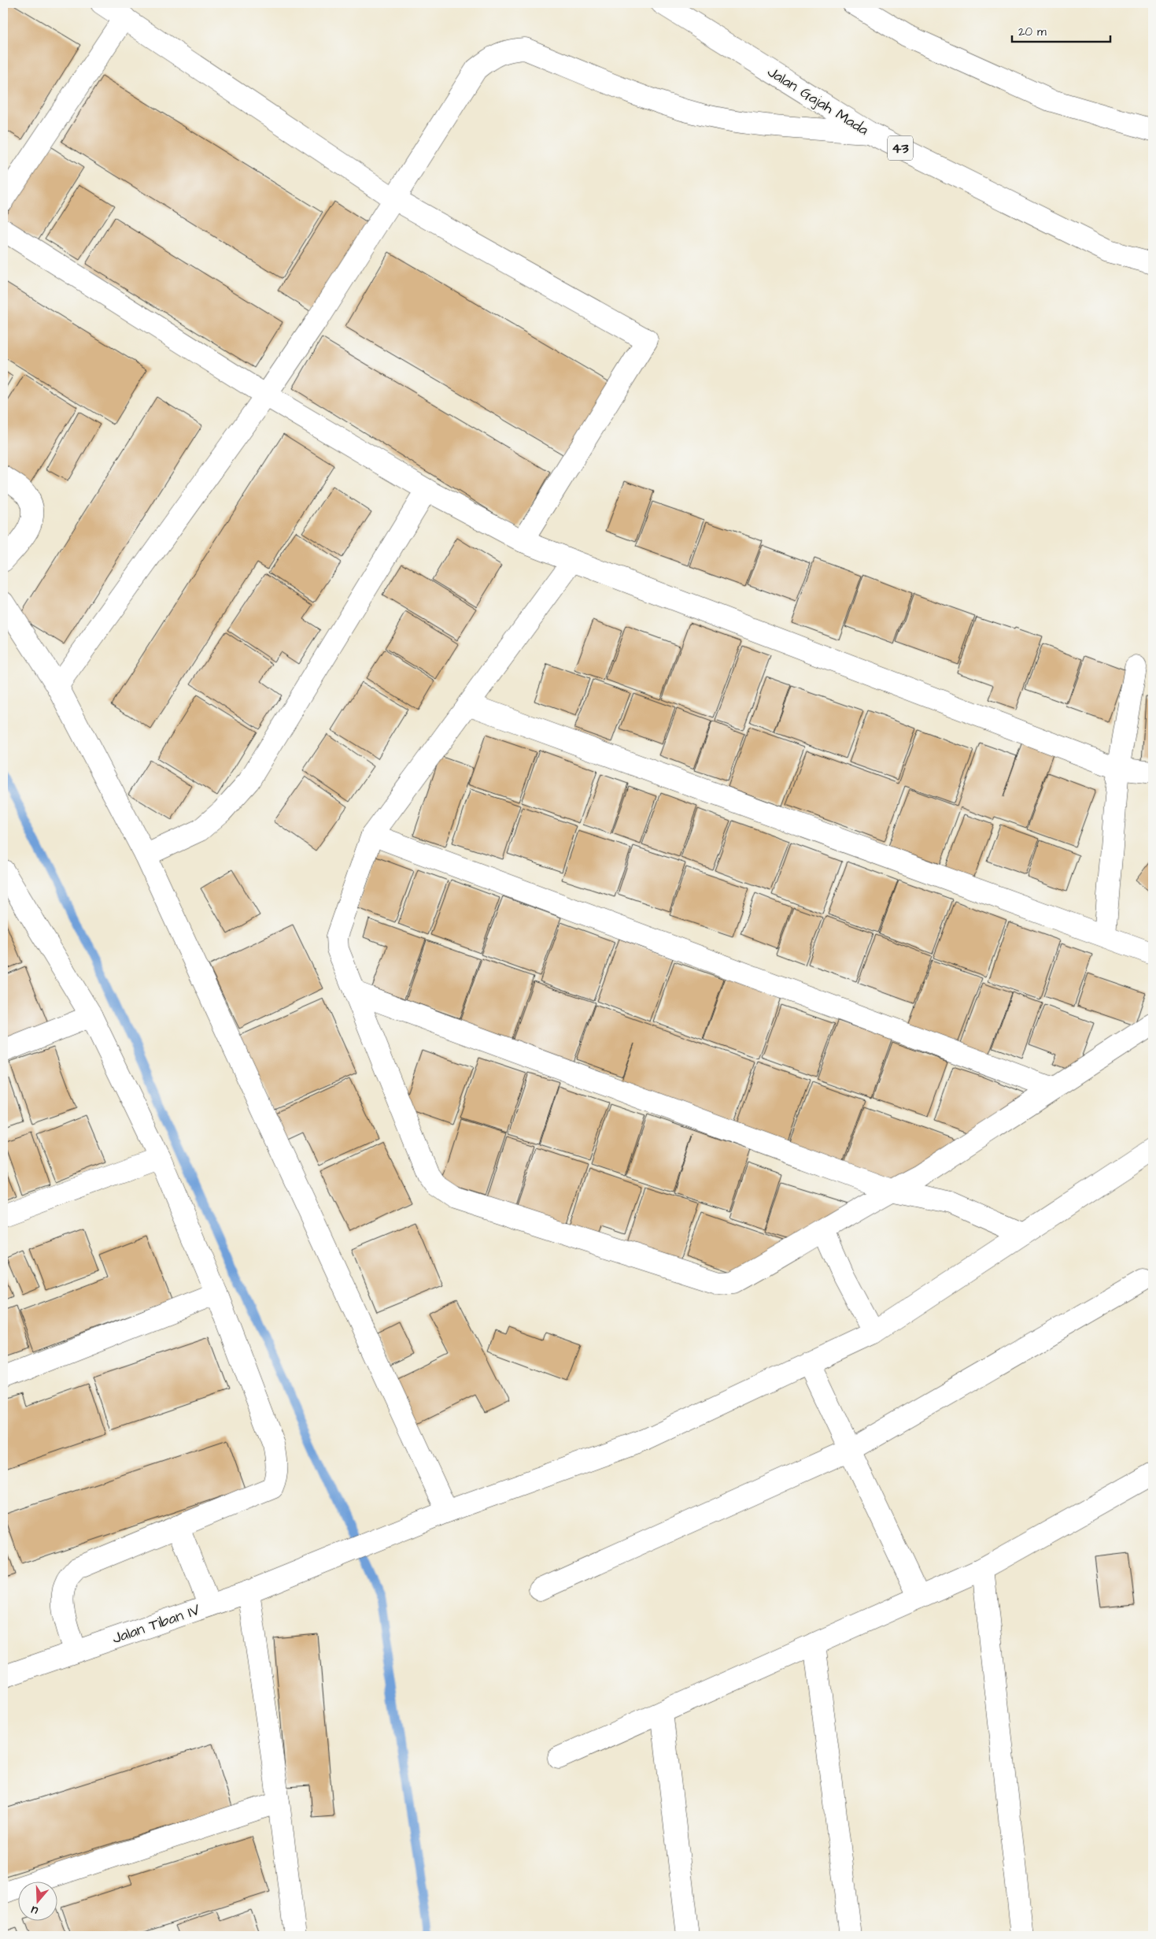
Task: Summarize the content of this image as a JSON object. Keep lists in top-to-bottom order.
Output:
{
  "streets": {
    "main road": ["Jalan Gajah Mada", "43", "Jalan Tiban IV"]
  },
  "scale_bar": "20 m",
  "north": "bottom"
}
